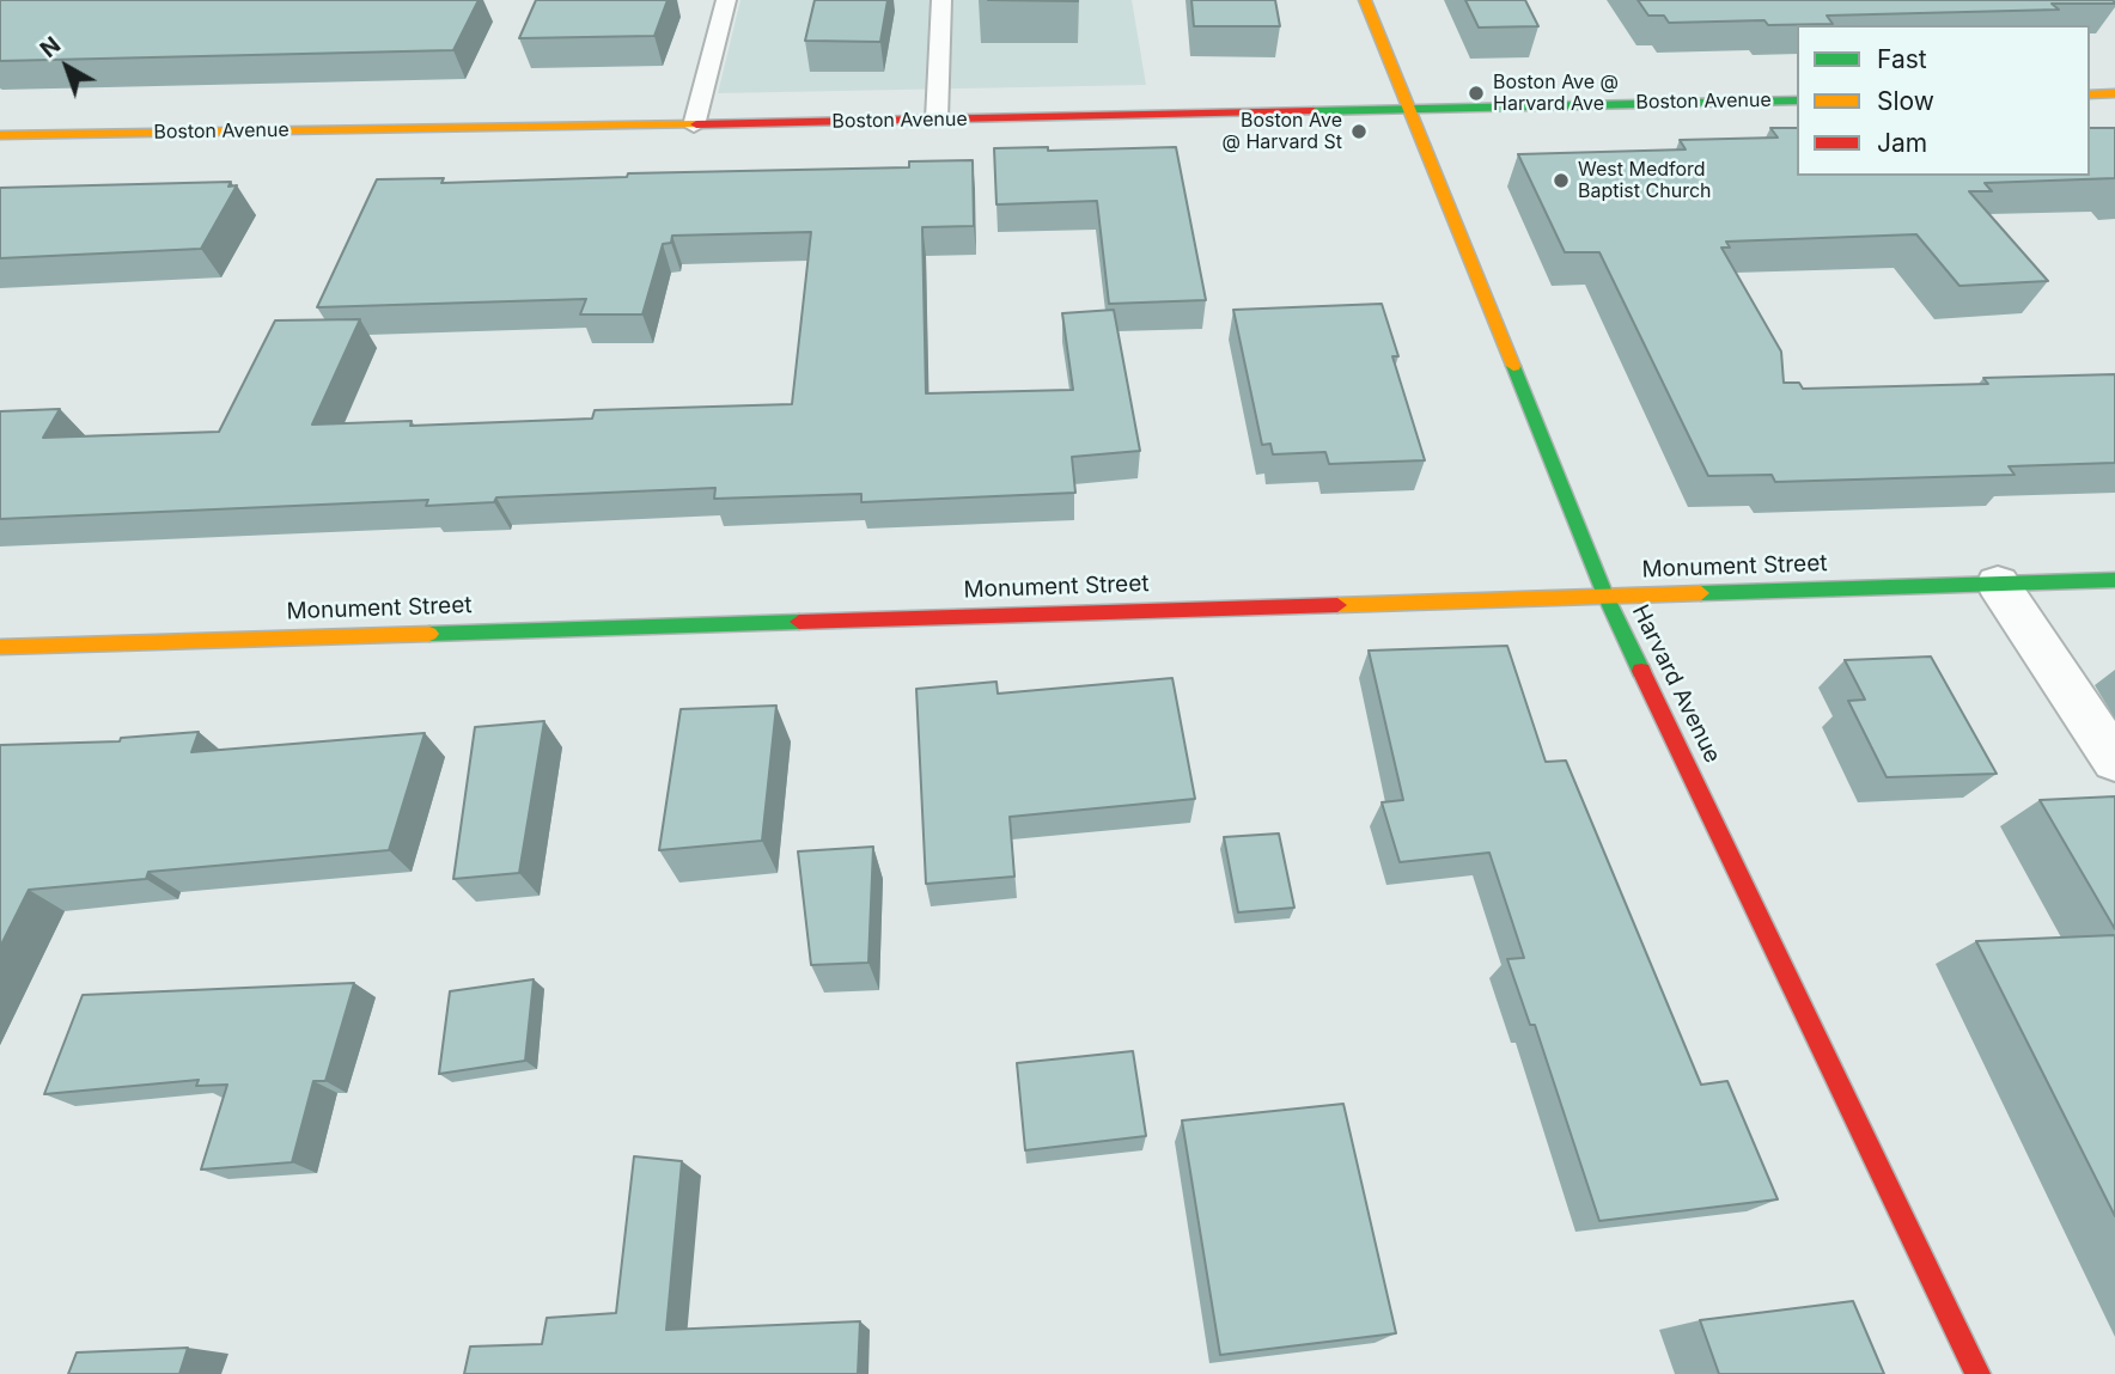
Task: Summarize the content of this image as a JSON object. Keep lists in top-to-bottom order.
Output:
{
  "streets": {
    "street": ["Boston Avenue", "Monument Street", "Harvard Avenue"]
  },
  "crossings": [
    ["Boston Avenue", "Harvard Avenue"],
    ["Monument Street", "Harvard Avenue"]
  ],
  "places": ["Boston Ave @ Harvard Ave", "Boston Ave @ Harvard St", "West Medford Baptist Church"],
  "legend": ["Fast", "Slow", "Jam"],
  "north": "top left"
}
